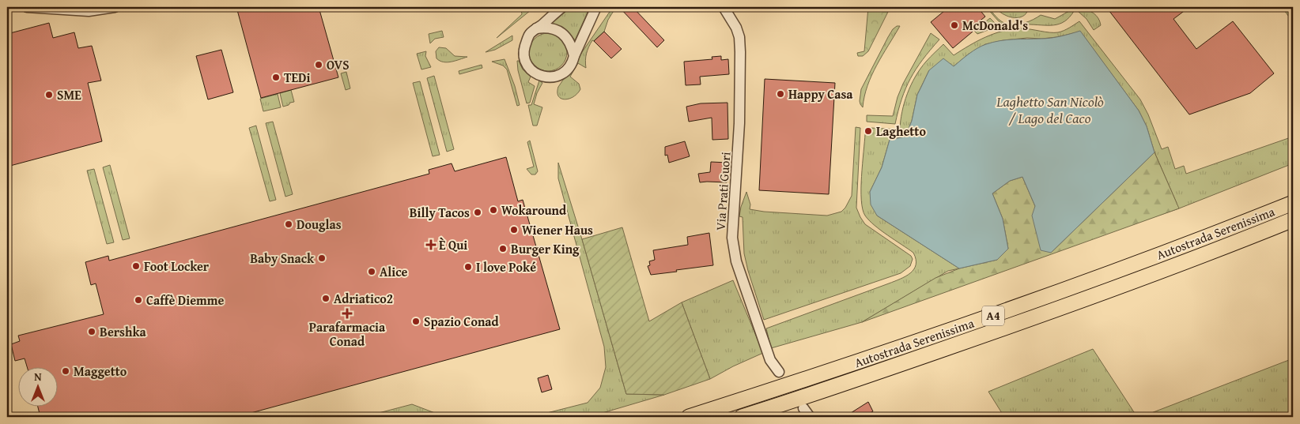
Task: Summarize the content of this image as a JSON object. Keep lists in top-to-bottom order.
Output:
{
  "streets": {
    "highway": ["Autostrada Serenissima", "A4"],
    "street": ["Via Prati Guori"]
  },
  "water": ["Laghetto San Nicolò / Lago del Caco"],
  "places": {
    "other": [
      "McDonald's",
      "OVS",
      "TEDi",
      "Happy Casa",
      "SME",
      "Laghetto",
      "Wokaround",
      "Billy Tacos",
      "Douglas",
      "Wiener Haus",
      "Burger King",
      "Baby Snack",
      "Foot Locker",
      "I love Poké",
      "Alice",
      "Adriatico2",
      "Caffè Diemme",
      "Spazio Conad",
      "Bershka",
      "Maggetto"
    ],
    "health": ["È Qui", "Parafarmacia Conad"]
  },
  "north": "top"
}
